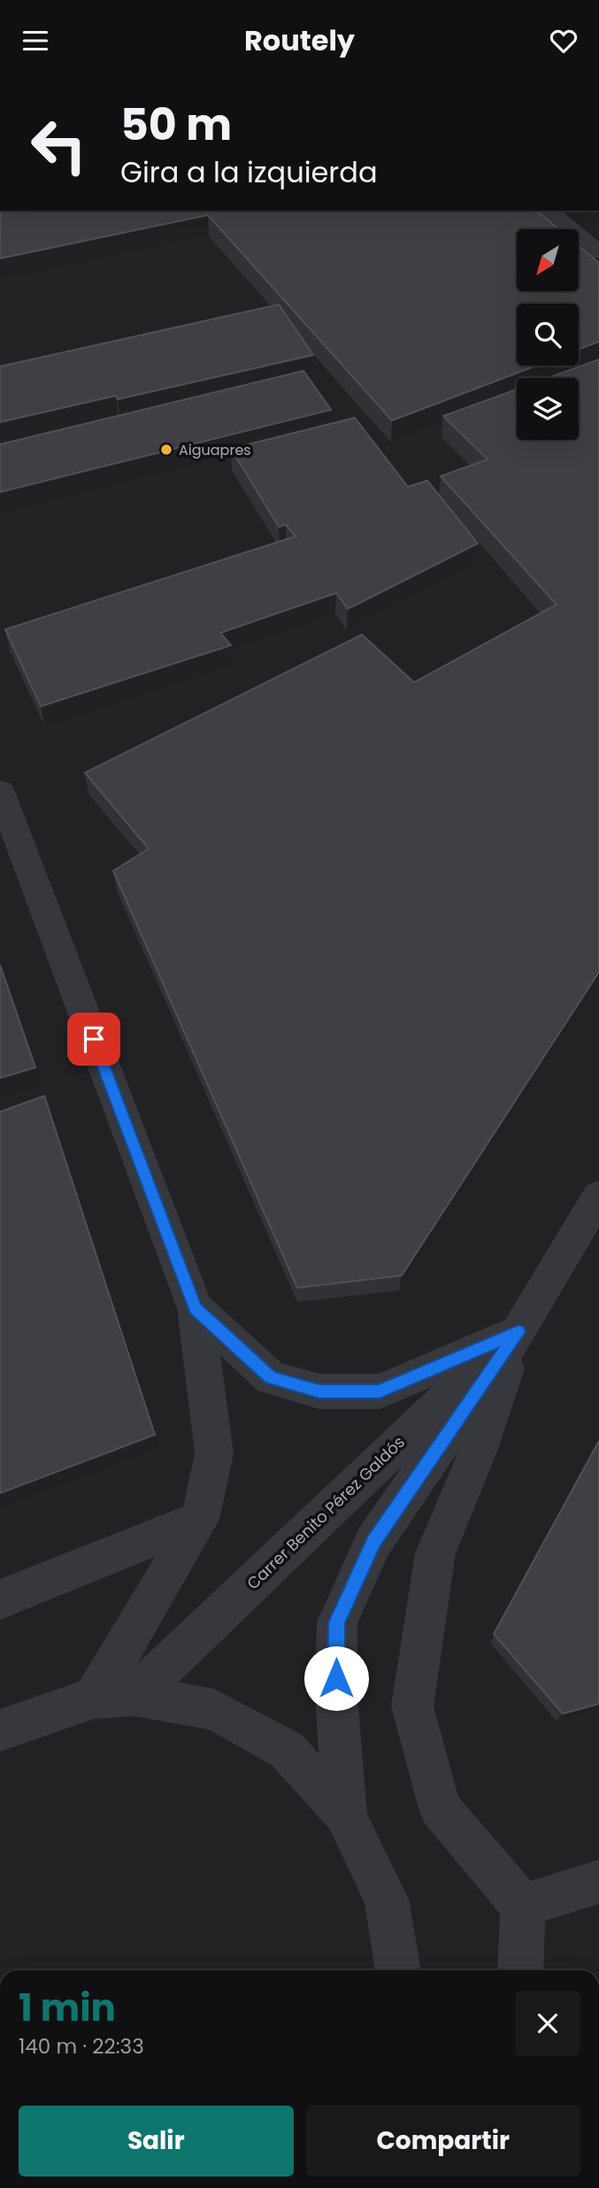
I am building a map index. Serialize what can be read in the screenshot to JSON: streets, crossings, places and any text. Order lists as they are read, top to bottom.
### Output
{
  "streets": {
    "street": ["Carrer Benito Pérez Galdós"]
  },
  "places": ["Aiguapres"],
  "north": "bottom left",
  "page": {
    "header": "Routely",
    "turn": ["50 m", "Gira a la izquierda"],
    "heading": ["1 min", "140 m · 22:33"],
    "buttons": ["Salir", "Compartir"]
  }
}
